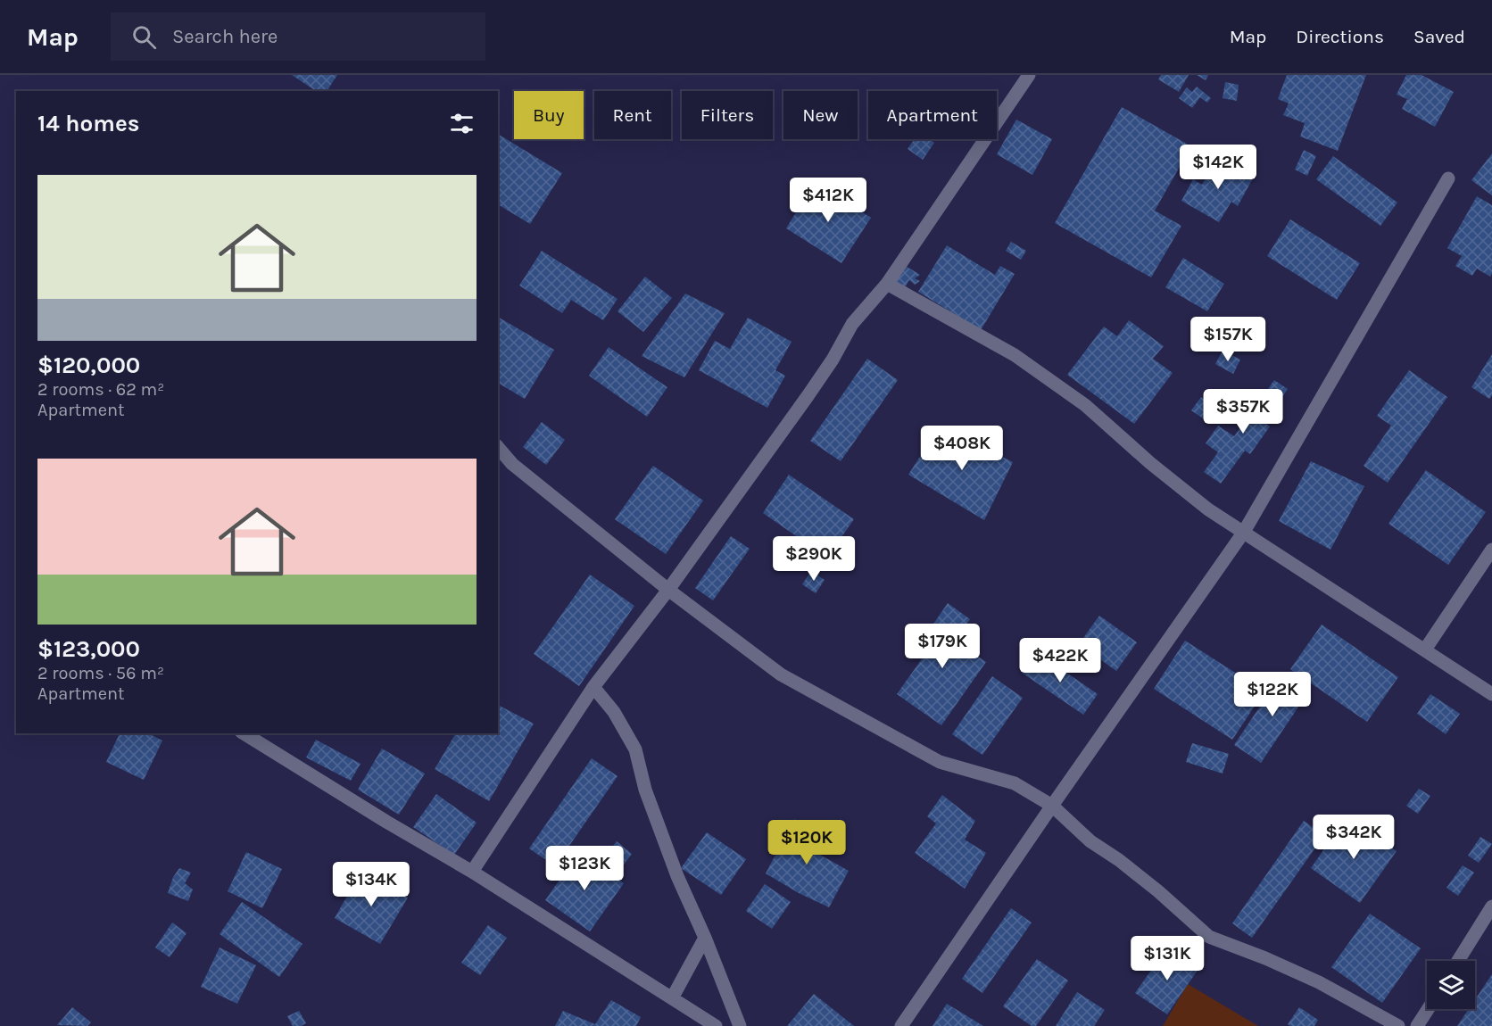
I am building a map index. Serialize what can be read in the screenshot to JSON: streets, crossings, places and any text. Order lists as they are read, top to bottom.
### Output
{
  "page": {
    "header": "Map",
    "search": "Search here",
    "nav": ["Map", "Directions", "Saved"],
    "chip": [
      "Buy",
      "Rent",
      "Filters",
      "New",
      "Apartment"
    ],
    "heading": "14 homes",
    "price": [
      "$142K",
      "$412K",
      "$157K",
      "$357K",
      "$408K",
      "$290K",
      "$179K",
      "$422K",
      "$122K",
      "$342K",
      "$120K",
      "$123K",
      "$134K",
      "$131K"
    ],
    "list": [
      {
        "name": "$120,000",
        "note": "2 rooms · 62 m² · Apartment"
      },
      {
        "name": "$123,000",
        "note": "2 rooms · 56 m² · Apartment"
      }
    ]
  }
}
